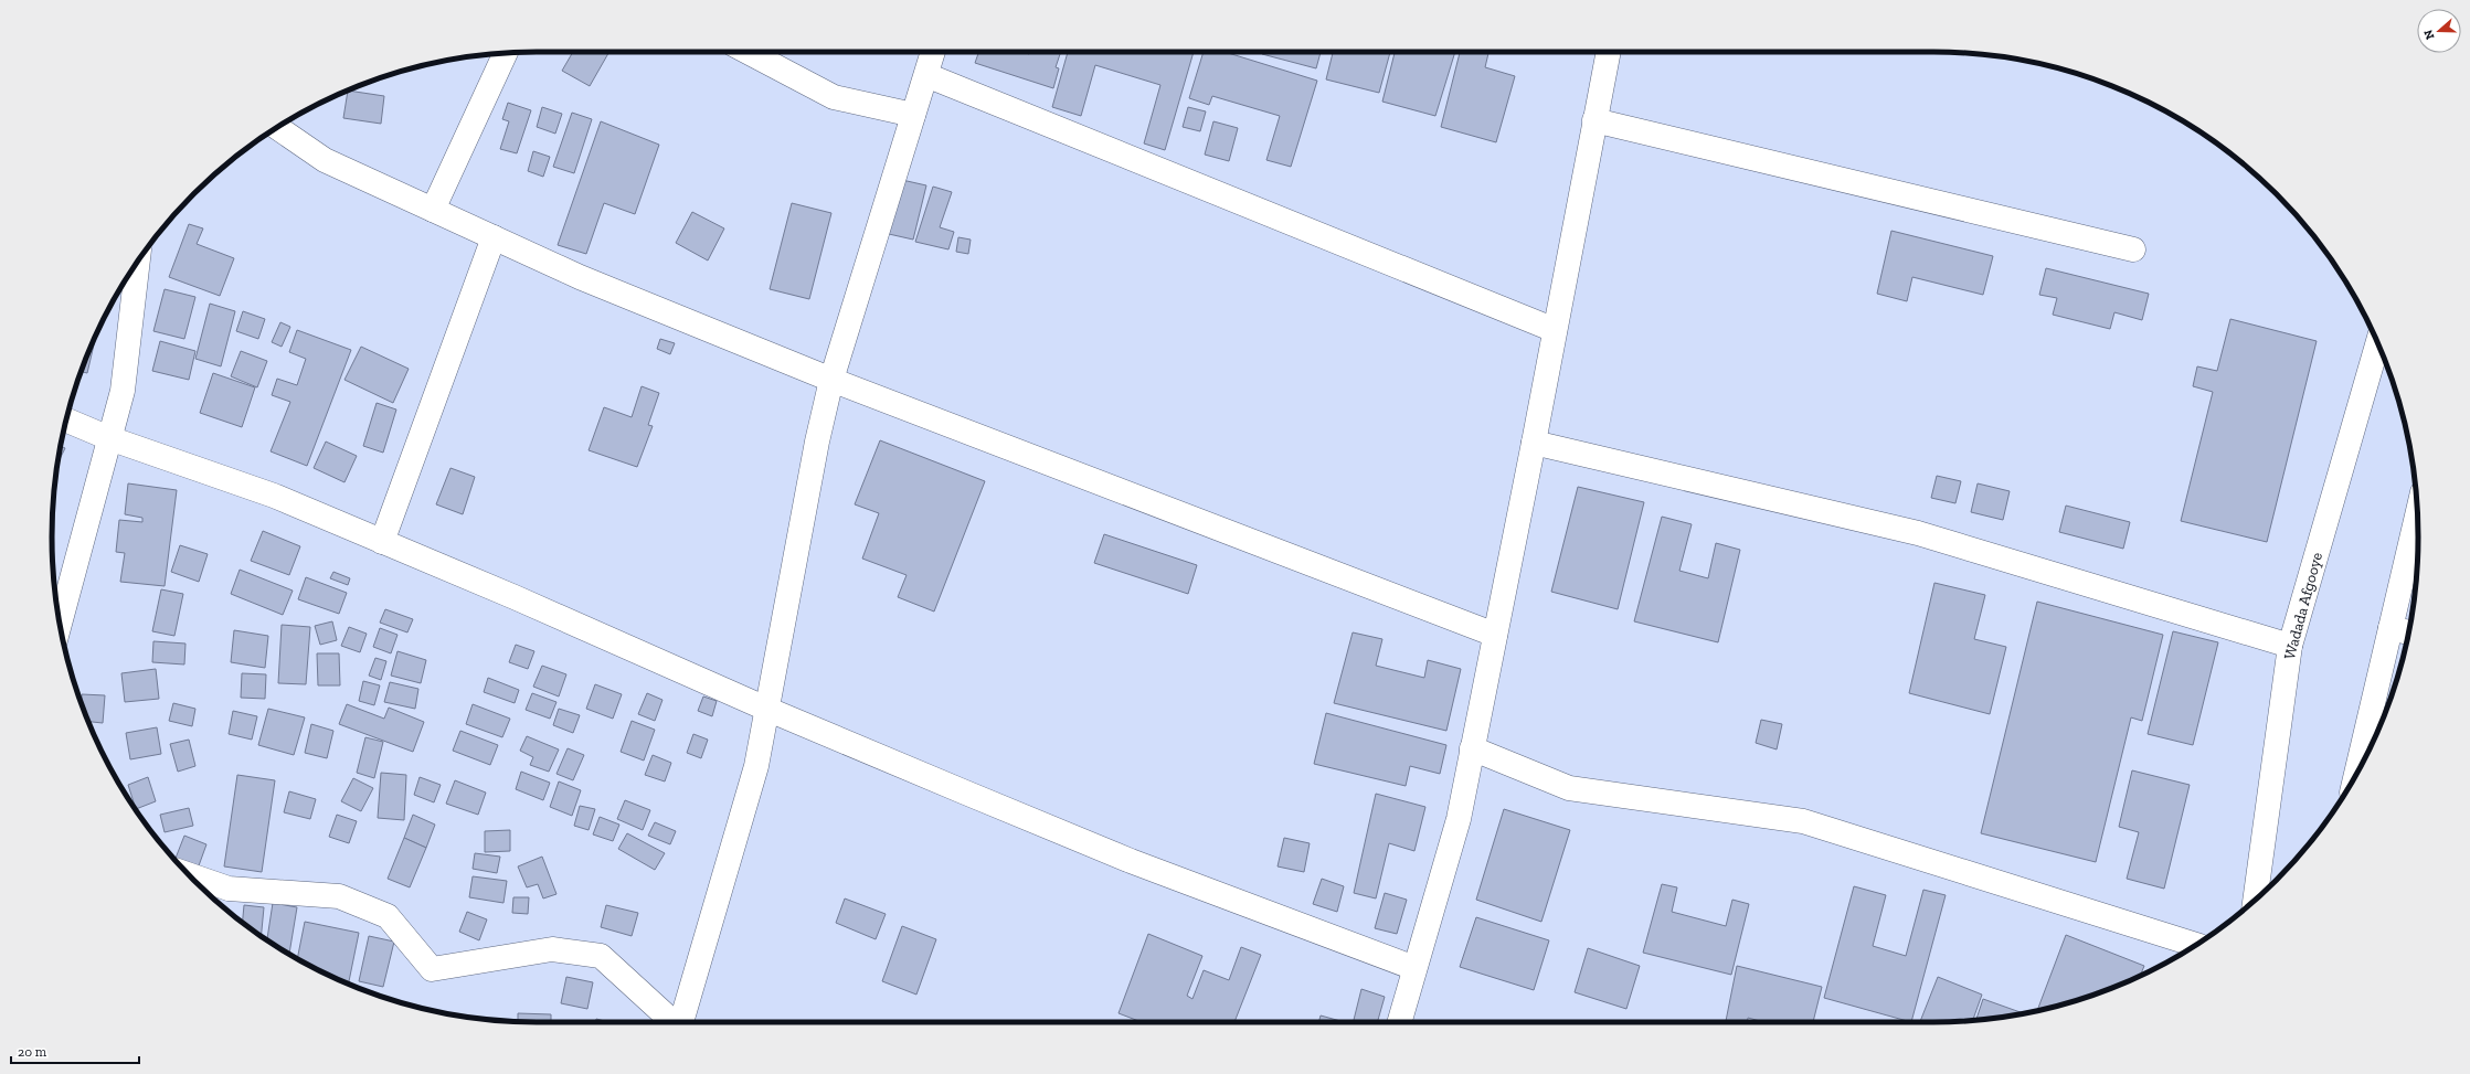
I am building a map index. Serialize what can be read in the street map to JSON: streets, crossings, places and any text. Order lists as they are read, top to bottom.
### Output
{
  "streets": {
    "main road": ["Wadada Afgooye"]
  },
  "scale_bar": "20 m",
  "north": "left"
}
